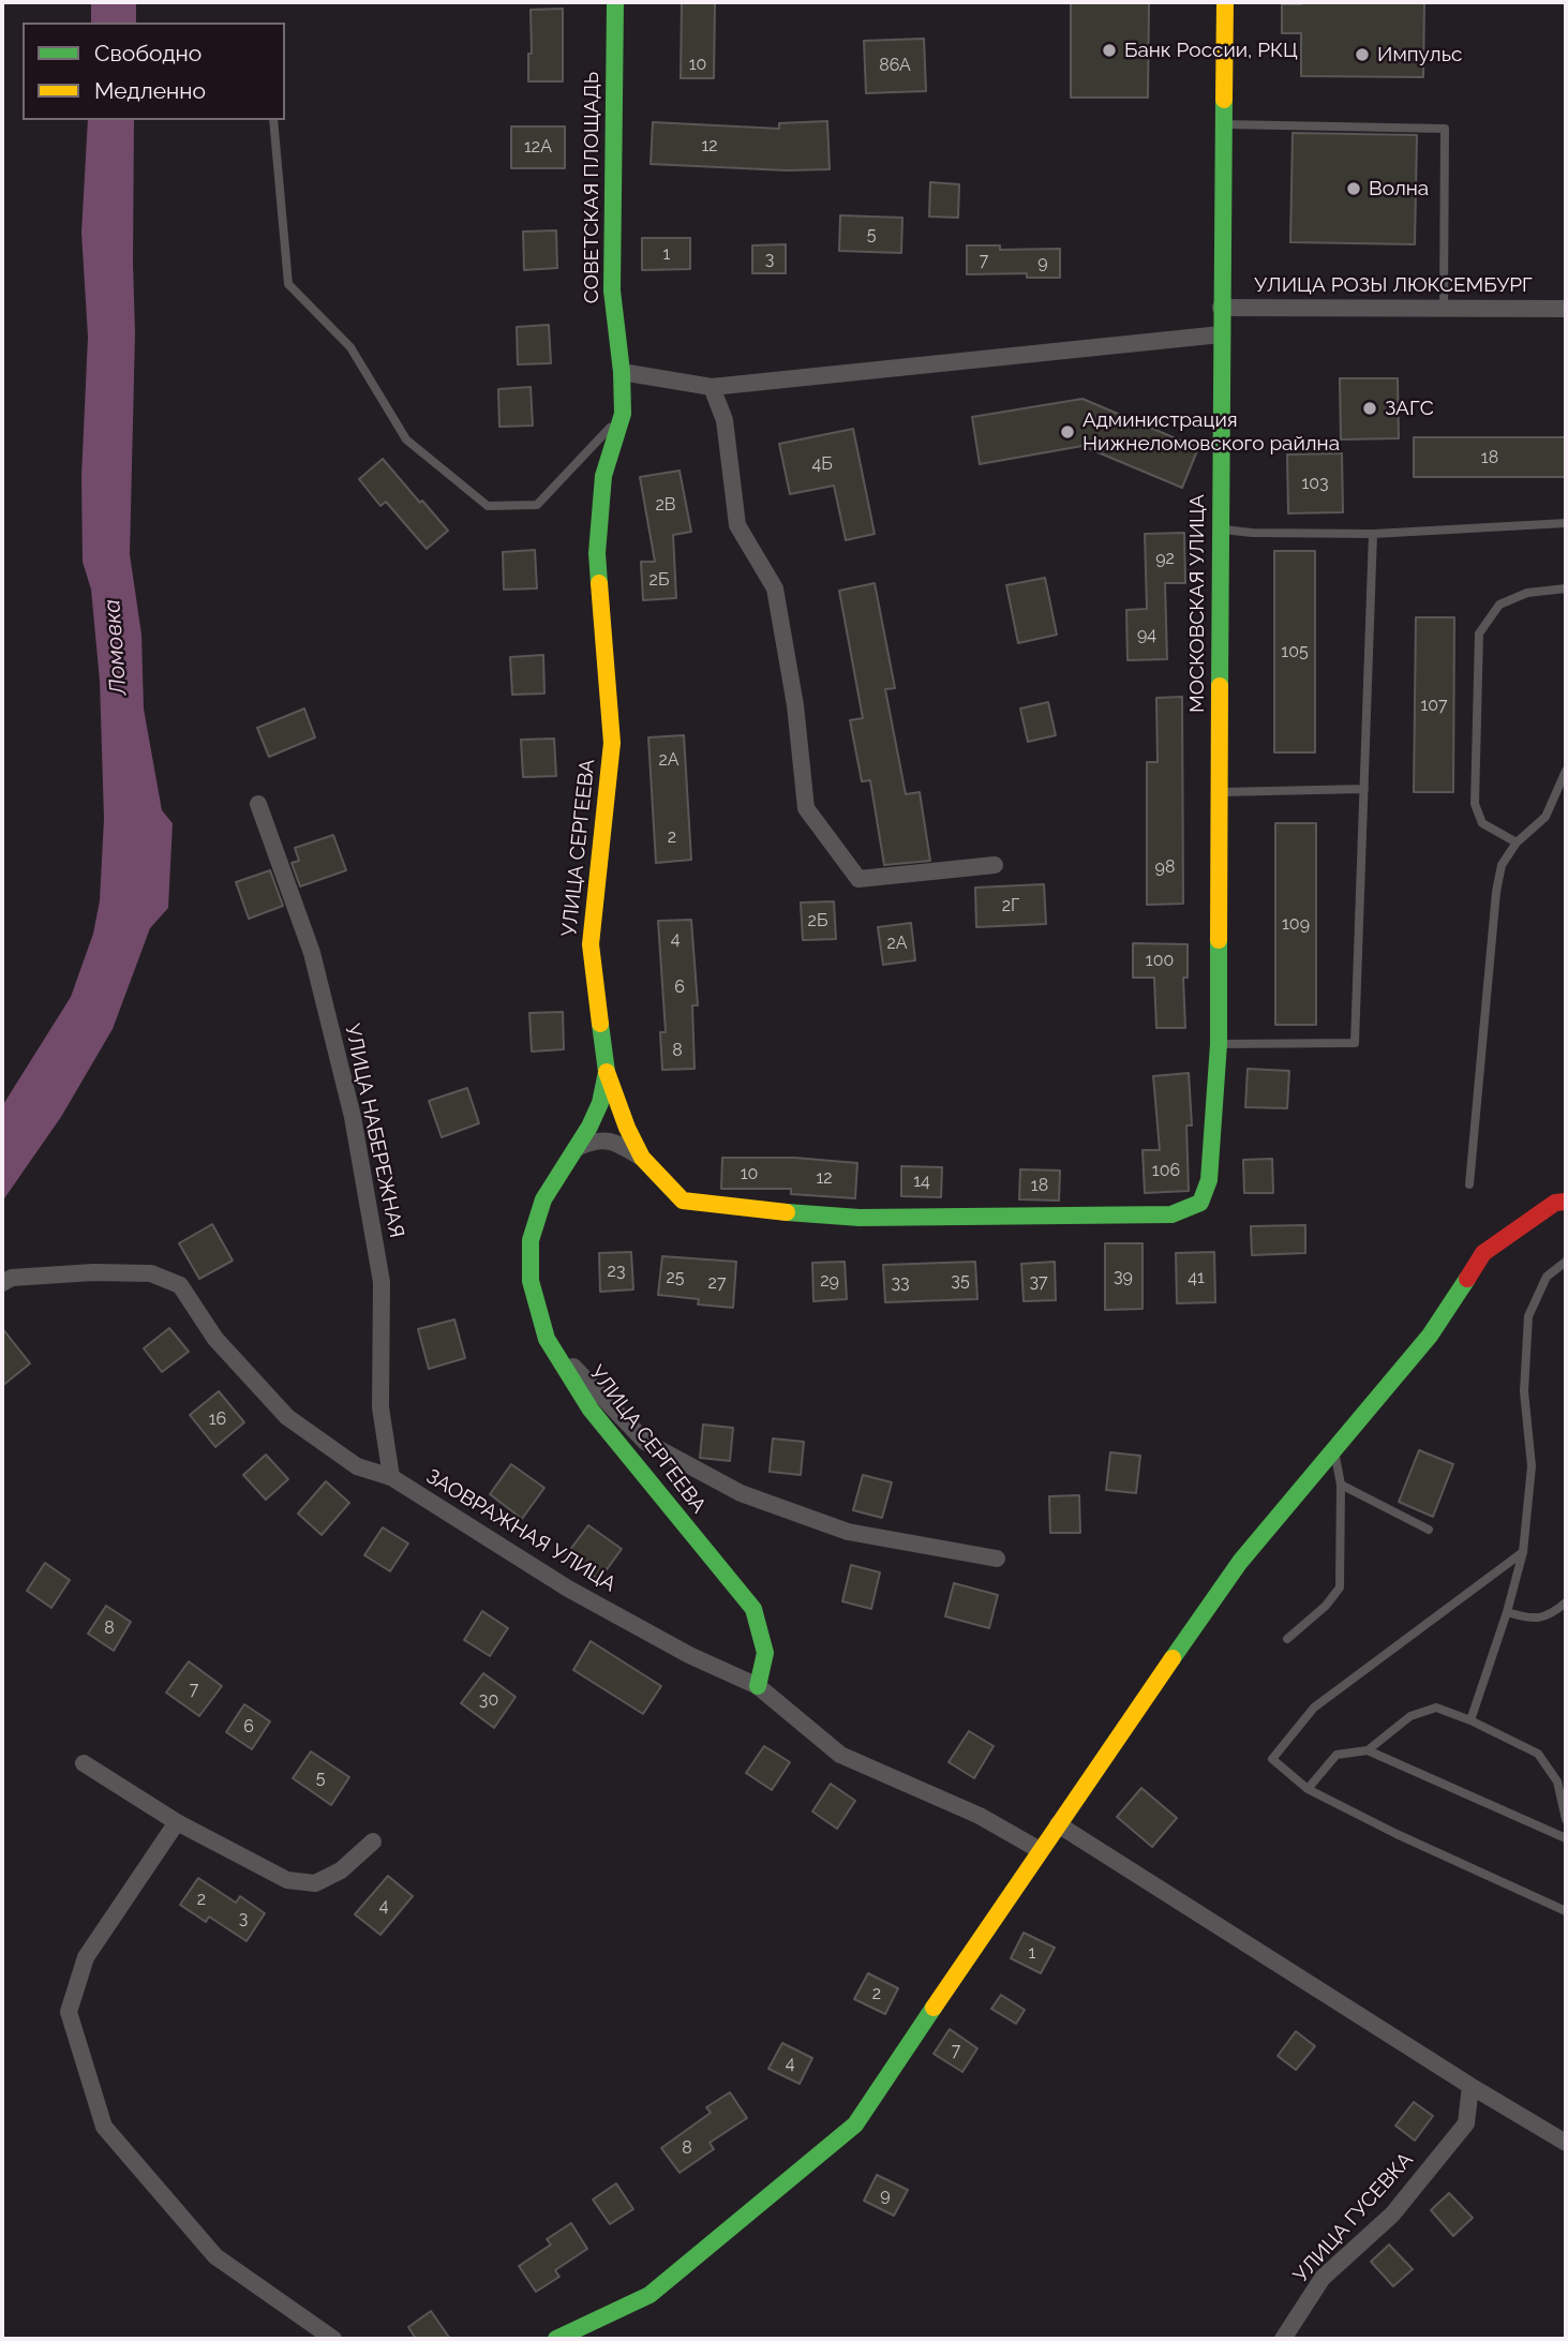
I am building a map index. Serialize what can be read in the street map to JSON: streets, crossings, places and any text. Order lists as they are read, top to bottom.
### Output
{
  "streets": {
    "street": [
      "СОВЕТСКАЯ ПЛОЩАДЬ",
      "УЛИЦА РОЗЫ ЛЮКСЕМБУРГ",
      "МОСКОВСКАЯ УЛИЦА",
      "УЛИЦА СЕРГЕЕВА",
      "УЛИЦА НАБЕРЕЖНАЯ",
      "ЗАОВРАЖНАЯ УЛИЦА",
      "УЛИЦА ГУСЕВКА"
    ]
  },
  "crossings": [
    ["СОВЕТСКАЯ ПЛОЩАДЬ", "УЛИЦА СЕРГЕЕВА"],
    ["УЛИЦА РОЗЫ ЛЮКСЕМБУРГ", "МОСКОВСКАЯ УЛИЦА"],
    ["УЛИЦА СЕРГЕЕВА", "ЗАОВРАЖНАЯ УЛИЦА"],
    ["УЛИЦА НАБЕРЕЖНАЯ", "ЗАОВРАЖНАЯ УЛИЦА"]
  ],
  "water": ["Ломовка"],
  "places": [
    "Банк России, РКЦ",
    "Импульс",
    "Волна",
    "ЗАГС",
    "Администрация Нижнеломовского райлна"
  ],
  "house_numbers": [
    "10",
    "86А",
    "12",
    "12А",
    "5",
    "1",
    "3",
    "7",
    "9",
    "18",
    "4Б",
    "103",
    "2В",
    "92",
    "2Б",
    "94",
    "105",
    "107",
    "2А",
    "2",
    "98",
    "2Г",
    "2Б",
    "109",
    "4",
    "2А",
    "100",
    "6",
    "8",
    "106",
    "10",
    "12",
    "14",
    "18",
    "23",
    "39",
    "25",
    "41",
    "29",
    "35",
    "37",
    "27",
    "33",
    "16",
    "8",
    "7",
    "30",
    "6",
    "5",
    "2",
    "4",
    "3",
    "1",
    "2",
    "7",
    "4",
    "8",
    "9"
  ],
  "legend": ["Свободно", "Медленно"]
}
